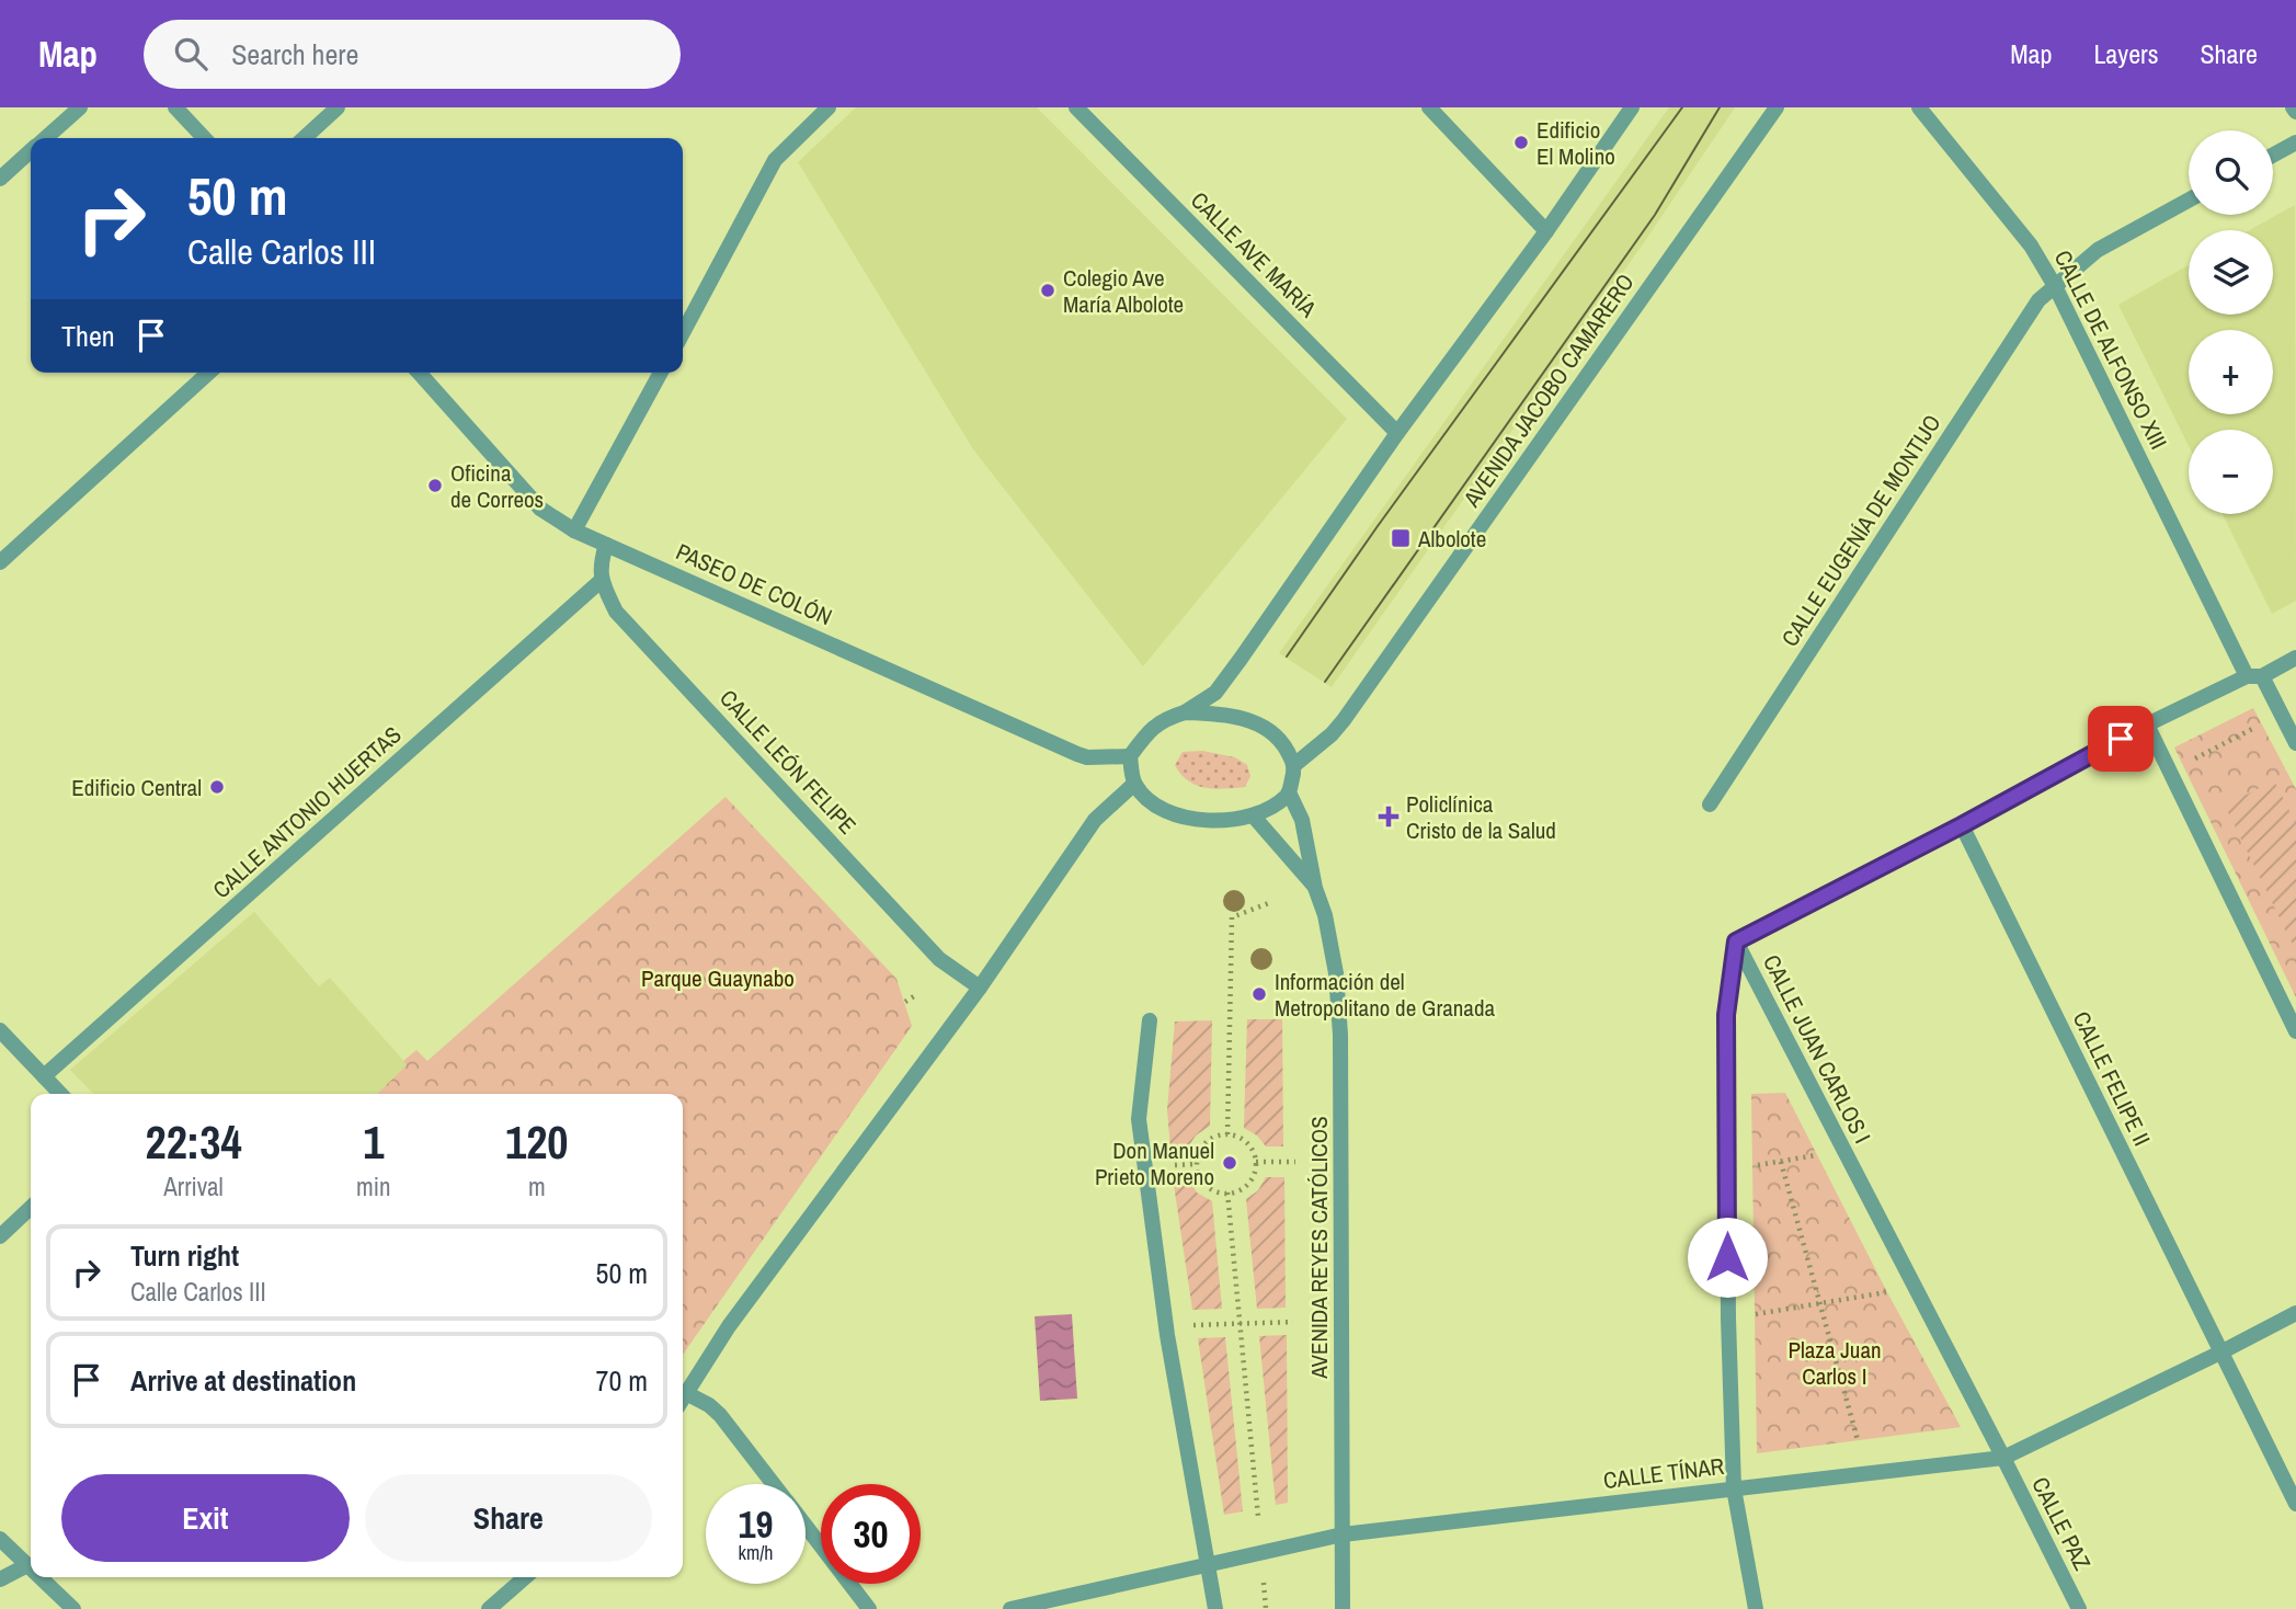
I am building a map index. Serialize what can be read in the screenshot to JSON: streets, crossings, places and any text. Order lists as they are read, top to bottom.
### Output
{
  "streets": {
    "street": [
      "CALLE AVE MARÍA",
      "CALLE DE ALFONSO XIII",
      "AVENIDA JACOBO CAMARERO",
      "CALLE EUGENÍA DE MONTIJO",
      "PASEO DE COLÓN",
      "CALLE LEÓN FELIPE",
      "CALLE ANTONIO HUERTAS",
      "CALLE JUAN CARLOS I",
      "CALLE FELIPE II",
      "AVENIDA REYES CATÓLICOS",
      "CALLE TÍNAR",
      "CALLE PAZ"
    ]
  },
  "crossings": [
    ["CALLE DE ALFONSO XIII", "CALLE EUGENÍA DE MONTIJO"],
    ["AVENIDA JACOBO CAMARERO", "PASEO DE COLÓN"],
    ["AVENIDA JACOBO CAMARERO", "AVENIDA REYES CATÓLICOS"],
    ["PASEO DE COLÓN", "AVENIDA REYES CATÓLICOS"],
    ["CALLE LEÓN FELIPE", "CALLE ANTONIO HUERTAS"],
    ["CALLE JUAN CARLOS I", "CALLE TÍNAR"],
    ["CALLE JUAN CARLOS I", "CALLE PAZ"],
    ["CALLE FELIPE II", "CALLE TÍNAR"],
    ["AVENIDA REYES CATÓLICOS", "CALLE TÍNAR"],
    ["CALLE TÍNAR", "CALLE PAZ"]
  ],
  "parks": ["Parque Guaynabo", "Plaza Juan Carlos I"],
  "places": {
    "other": [
      "Edificio El Molino",
      "Colegio Ave María Albolote",
      "Oficina de Correos",
      "Edificio Central",
      "Información del Metropolitano de Granada",
      "Don Manuel Prieto Moreno"
    ],
    "transit": ["Albolote"],
    "health": ["Policlínica Cristo de la Salud"]
  },
  "page": {
    "header": "Map",
    "search": "Search here",
    "nav": ["Map", "Layers", "Share"],
    "map_buttons": ["+", "−"],
    "turn": ["50 m", "Calle Carlos III"],
    "then": "Then",
    "eta": [
      "22:34",
      "Arrival",
      "1",
      "min",
      "120",
      "m"
    ],
    "list": [
      {
        "name": "Turn right",
        "note": "Calle Carlos III",
        "value": "50 m"
      },
      {
        "name": "Arrive at destination",
        "value": "70 m"
      }
    ],
    "buttons": ["Exit", "Share"],
    "speed": "19 km/h",
    "limit": "30"
  }
}
